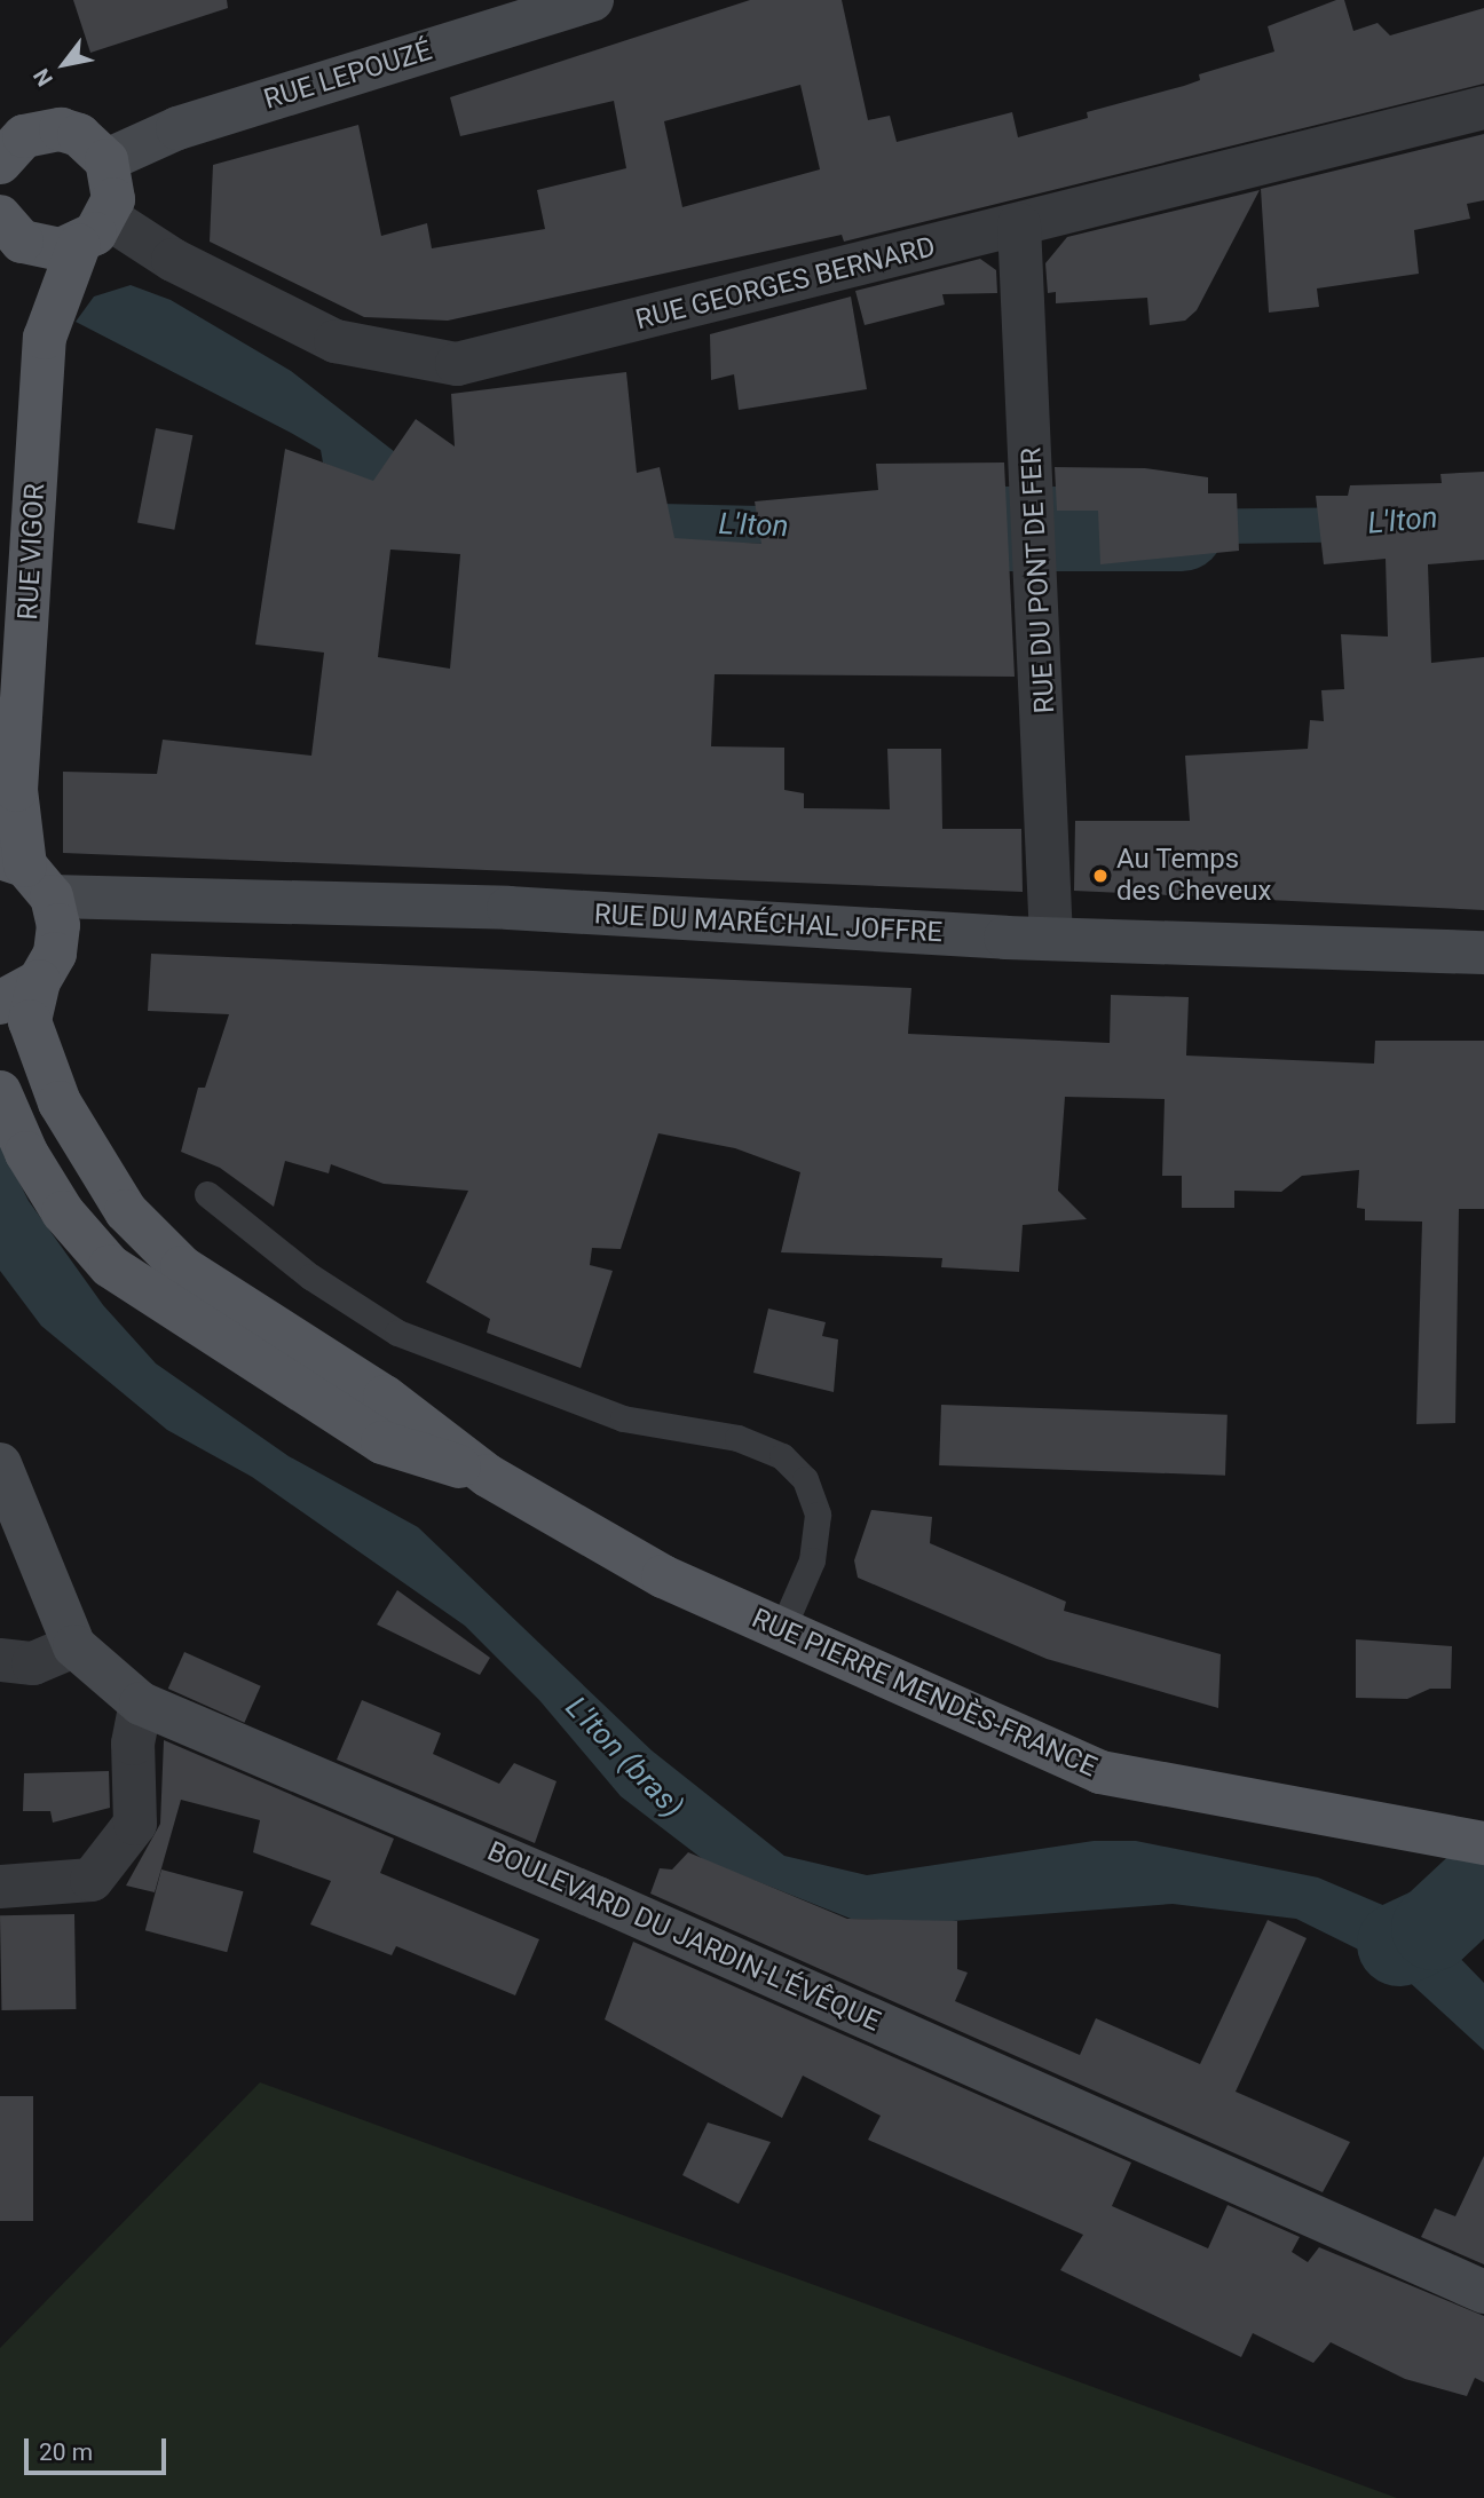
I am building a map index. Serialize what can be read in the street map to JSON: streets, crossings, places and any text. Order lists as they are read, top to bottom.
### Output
{
  "streets": {
    "main road": [
      "RUE LEPOUZÉ",
      "RUE VIGOR",
      "RUE DU MARÉCHAL JOFFRE",
      "RUE PIERRE MENDÈS-FRANCE",
      "BOULEVARD DU JARDIN-L'ÉVÊQUE"
    ],
    "street": ["RUE GEORGES BERNARD", "RUE DU PONT DE FER"]
  },
  "crossings": [
    ["RUE LEPOUZÉ", "RUE VIGOR"],
    ["RUE GEORGES BERNARD", "RUE VIGOR"],
    ["RUE GEORGES BERNARD", "RUE DU PONT DE FER"],
    ["RUE VIGOR", "RUE DU MARÉCHAL JOFFRE"],
    ["RUE VIGOR", "RUE PIERRE MENDÈS-FRANCE"],
    ["RUE DU PONT DE FER", "RUE DU MARÉCHAL JOFFRE"]
  ],
  "water": ["L'Iton", "L'Iton (bras)"],
  "places": ["Au Temps des Cheveux"],
  "scale_bar": "20 m",
  "north": "bottom left"
}
